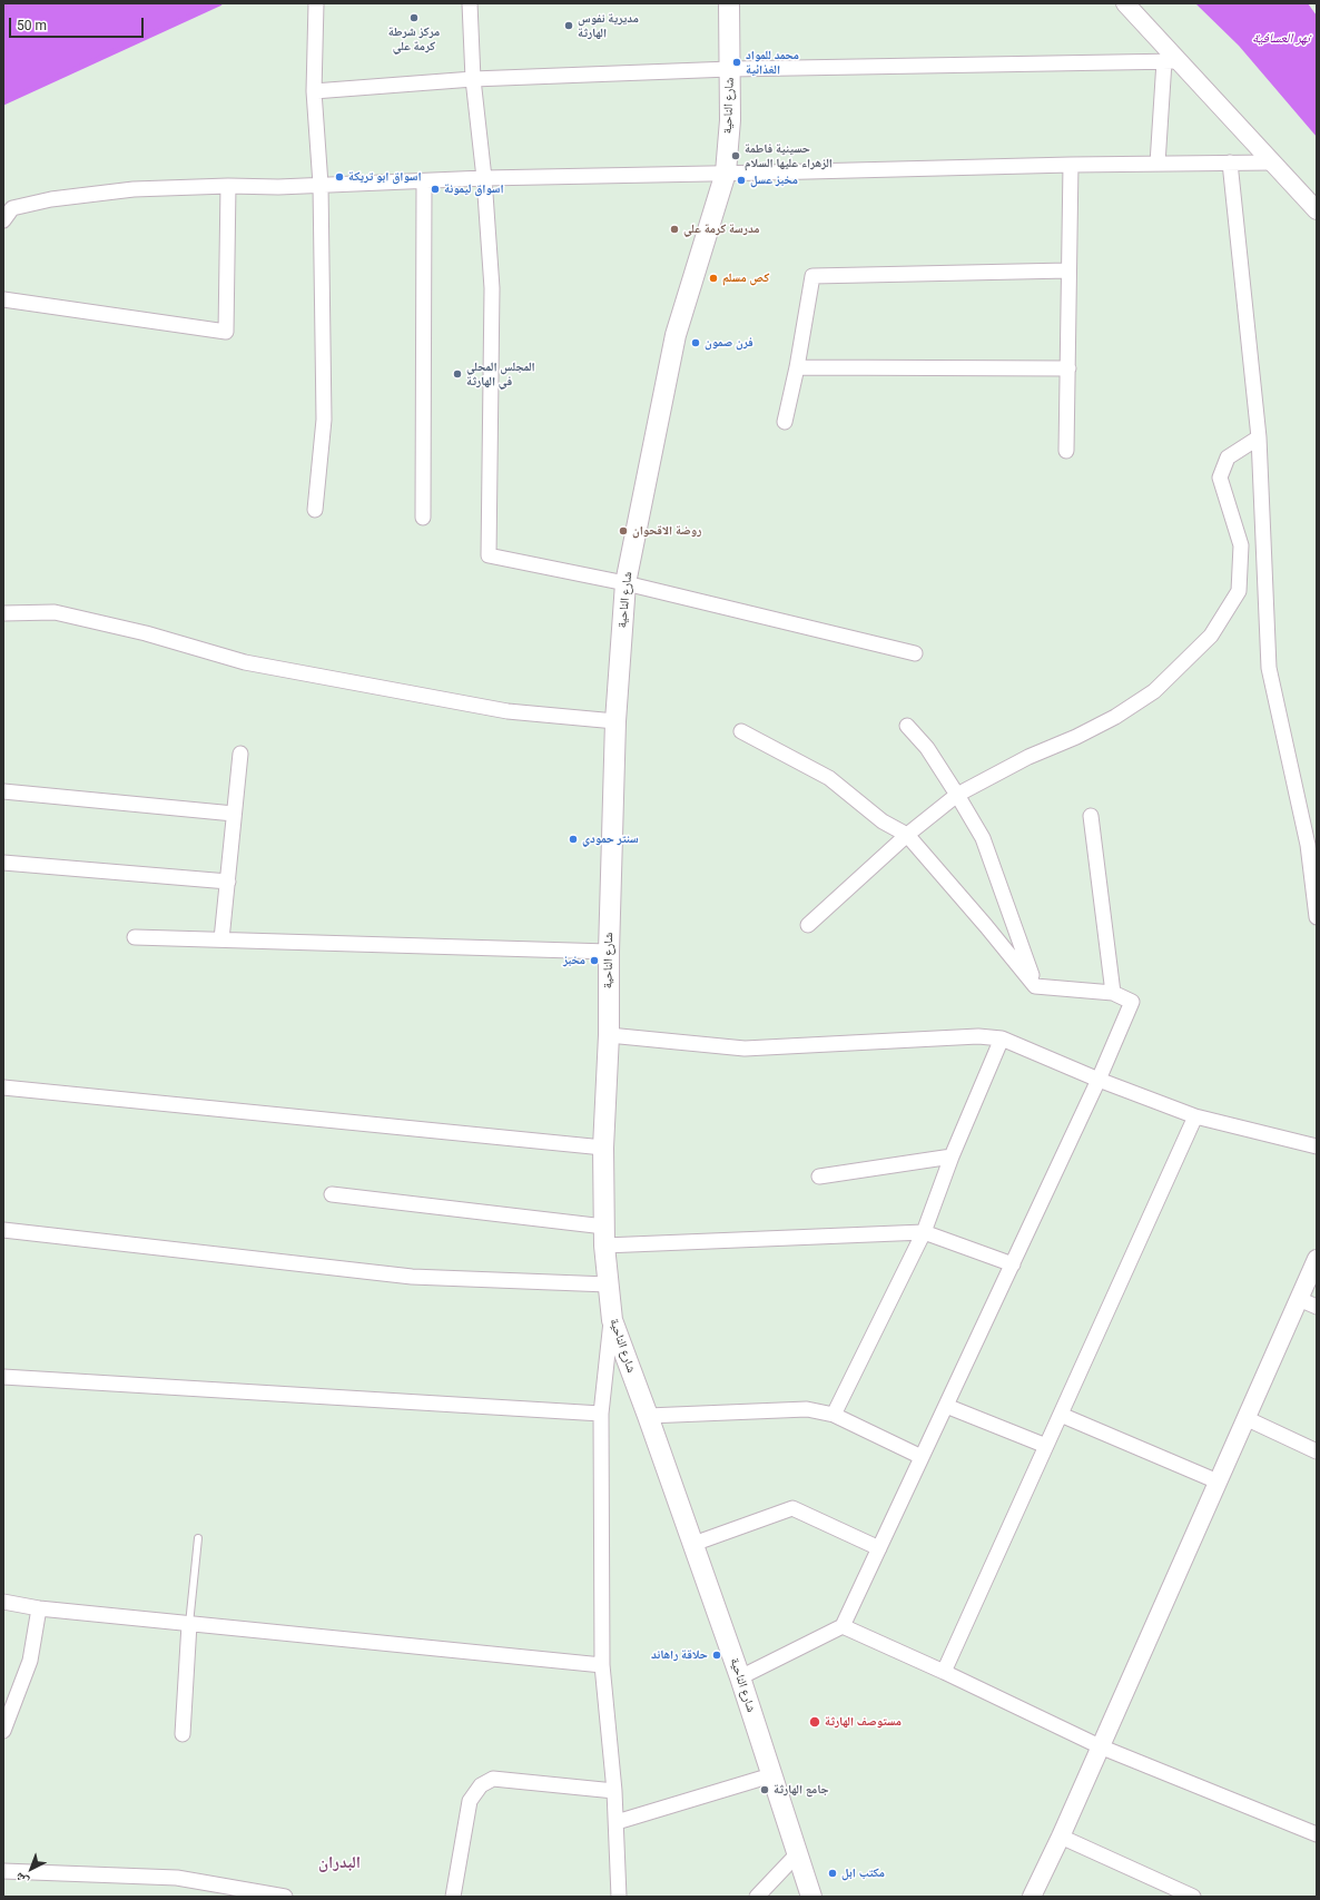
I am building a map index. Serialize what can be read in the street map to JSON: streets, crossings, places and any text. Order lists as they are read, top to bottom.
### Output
{
  "streets": {
    "main road": ["شارع الناحية"]
  },
  "districts": ["البدران"],
  "water": ["نهر العسافية"],
  "places": [
    "مركز شرطة كرمة علي",
    "مديرية نفوس الهارثة",
    "محمد للمواد الغذائية",
    "حسينية فاطمة الزهراء عليها السلام",
    "اسواق ابو تريكة",
    "مخبز عسل",
    "اسواق ليمونة",
    "مدرسة كرمة علي",
    "كص مسلم",
    "فرن صمون",
    "المجلس المحلي في الهارثة",
    "روضة الاقحوان",
    "سنتر حمودي",
    "مخبز",
    "حلاقة راهاند",
    "مستوصف الهارثة",
    "جامع الهارثة",
    "مكتب ابل"
  ],
  "scale_bar": "50 m",
  "north": "bottom left"
}
